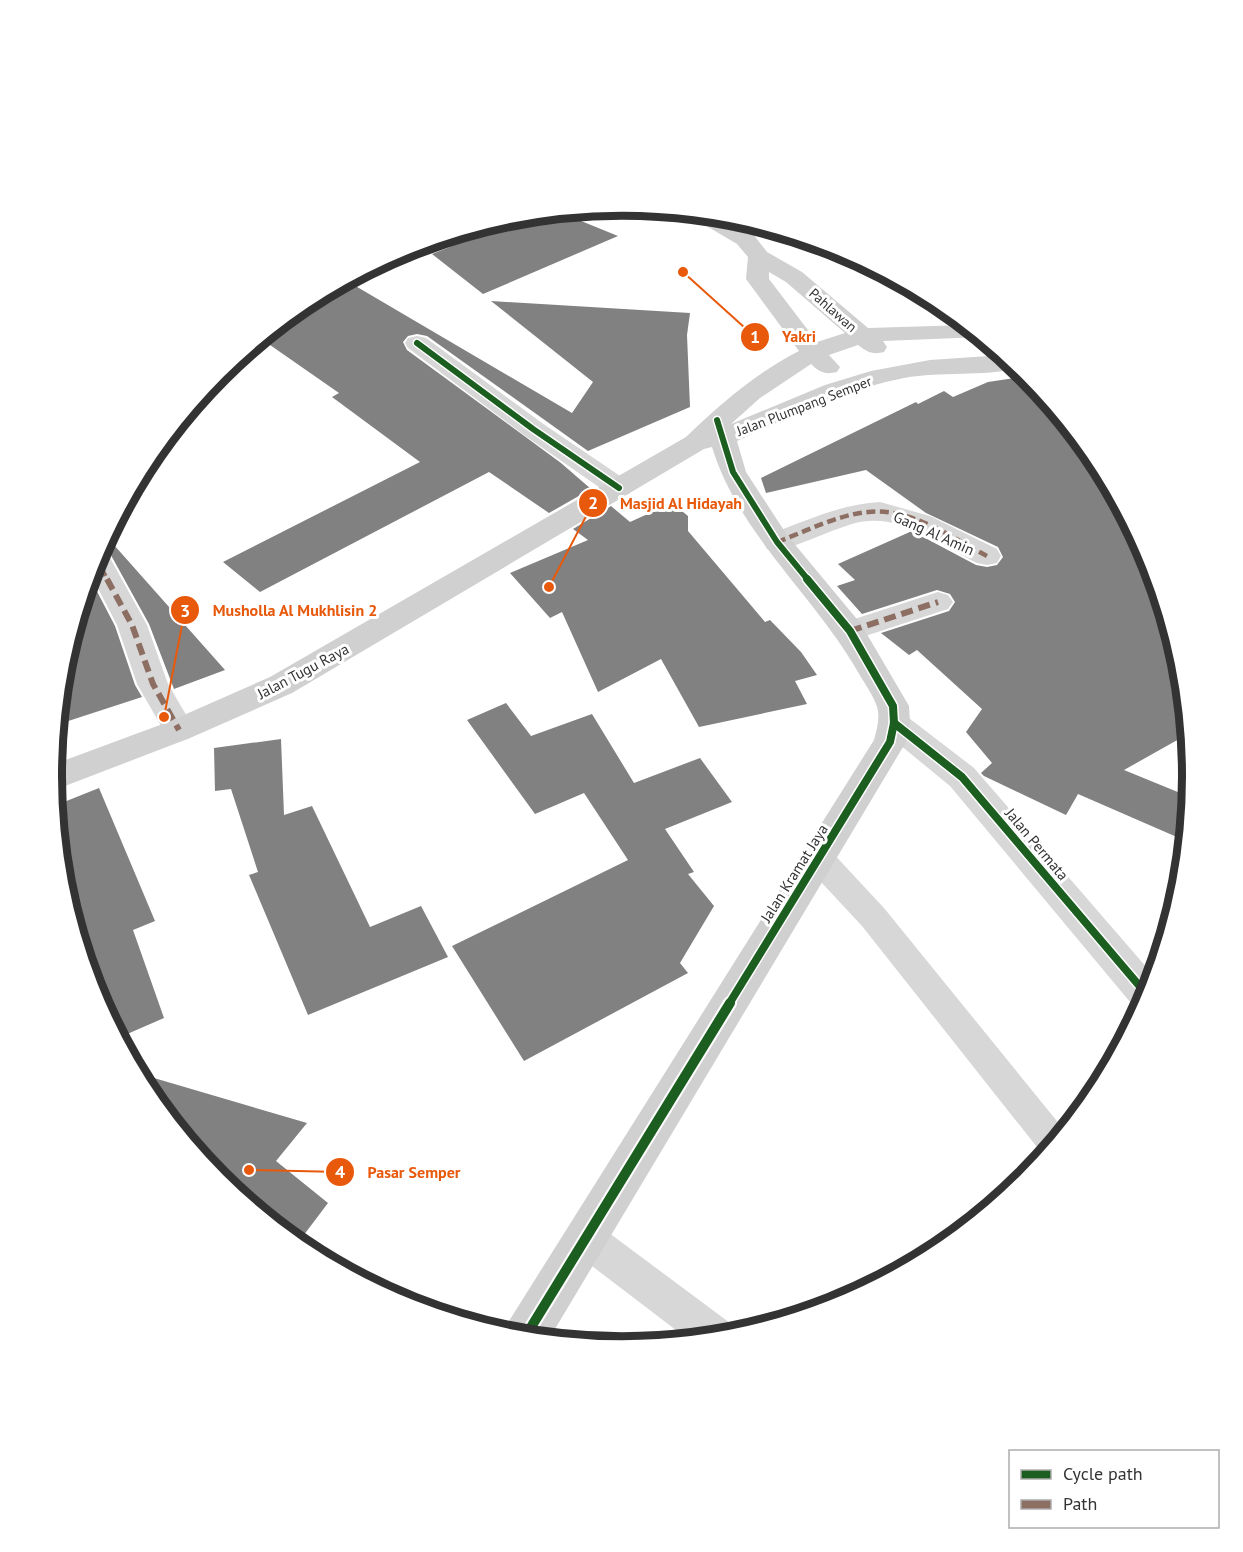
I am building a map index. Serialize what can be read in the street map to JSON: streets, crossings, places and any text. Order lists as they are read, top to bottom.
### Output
{
  "streets": {
    "main road": [
      "Pahlawan",
      "Jalan Plumpang Semper",
      "Jalan Tugu Raya",
      "Jalan Kramat Jaya"
    ],
    "street": ["Gang Al Amin", "Jalan Permata"]
  },
  "crossings": [
    ["Pahlawan", "Jalan Plumpang Semper"],
    ["Jalan Plumpang Semper", "Jalan Tugu Raya"],
    ["Jalan Permata", "Jalan Kramat Jaya"]
  ],
  "places": [
    "Yakri",
    "Masjid Al Hidayah",
    "Musholla Al Mukhlisin 2",
    "Pasar Semper"
  ],
  "legend": ["Cycle path", "Path"]
}
